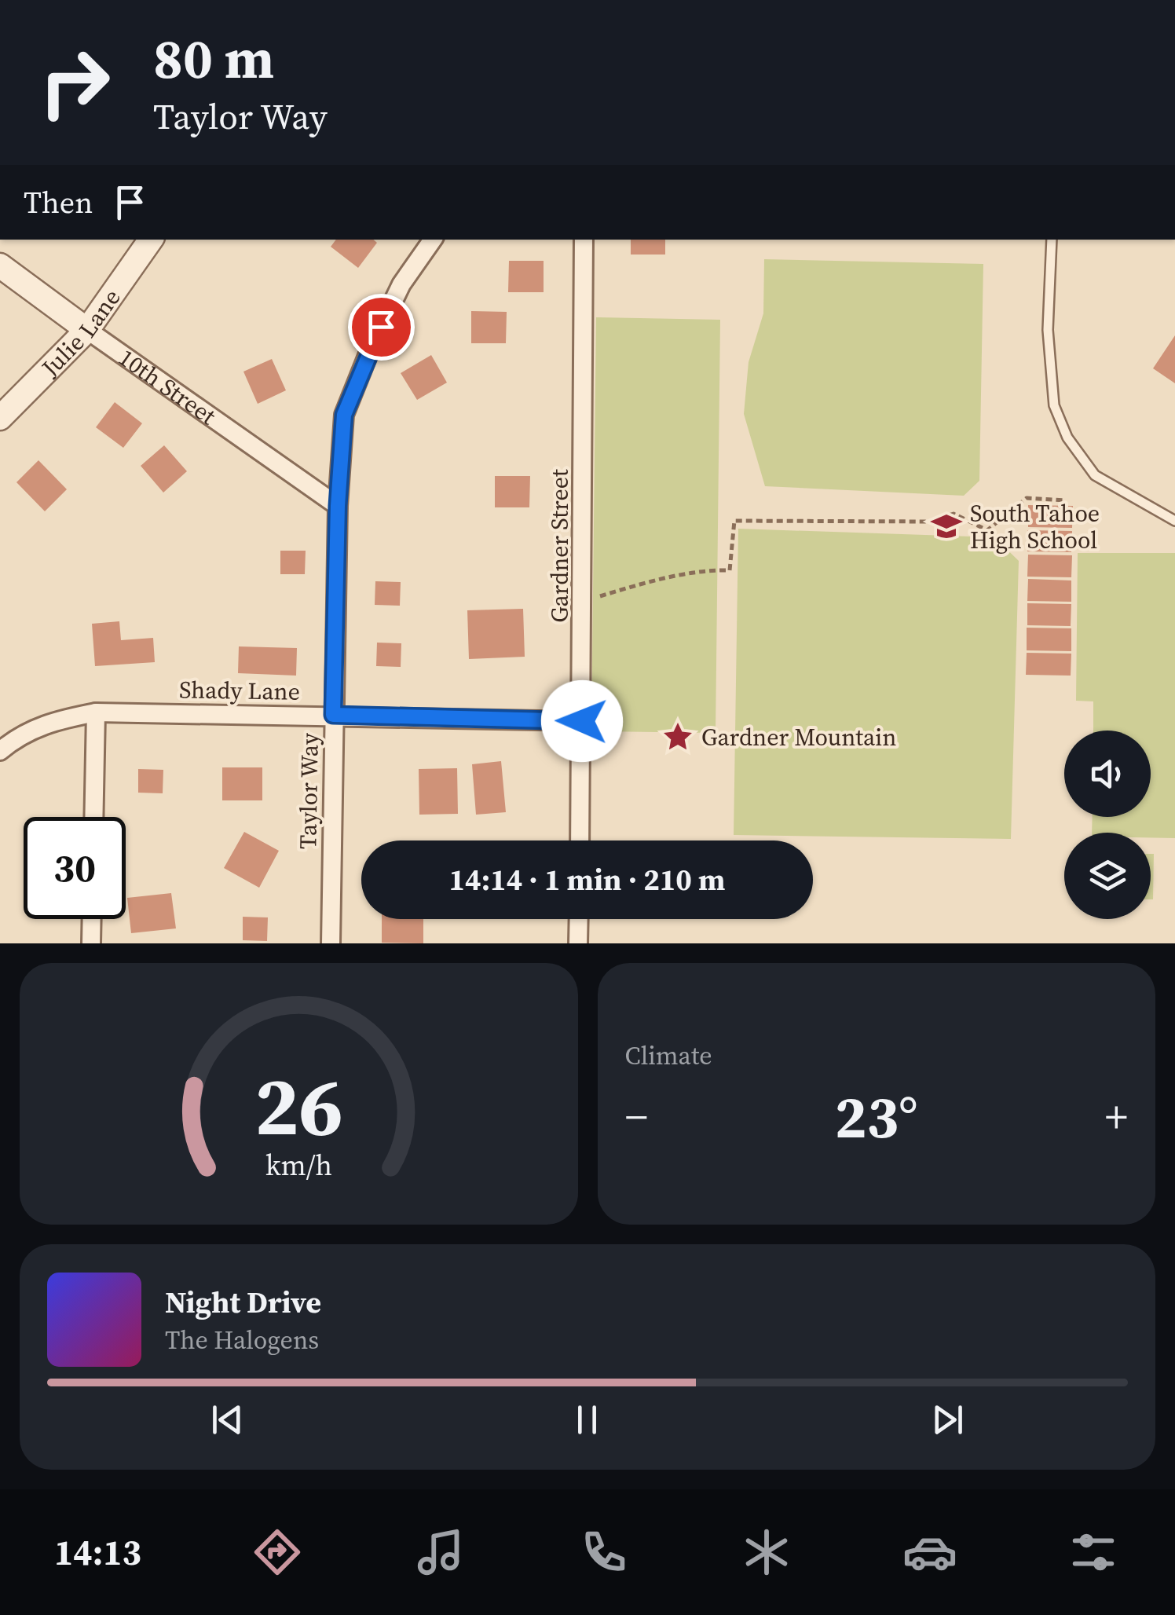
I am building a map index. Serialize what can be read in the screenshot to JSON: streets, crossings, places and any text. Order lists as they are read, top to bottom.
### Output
{
  "streets": {
    "street": [
      "Julie Lane",
      "10th Street",
      "Gardner Street",
      "Shady Lane",
      "Taylor Way"
    ]
  },
  "crossings": [
    ["Julie Lane", "10th Street"],
    ["10th Street", "Taylor Way"],
    ["Gardner Street", "Shady Lane"],
    ["Shady Lane", "Taylor Way"]
  ],
  "places": {
    "school or university": ["South Tahoe High School"],
    "place": ["Gardner Mountain"]
  },
  "page": {
    "turn": ["80 m", "Taylor Way"],
    "then": "Then",
    "limit": "30",
    "trip": "14:14 · 1 min · 210 m",
    "tile": "Climate",
    "heat": ["−", "23°", "+"],
    "song": ["Night Drive", "The Halogens"],
    "tabs": "14:13",
    "gauge": ["26", "km/h"]
  }
}
